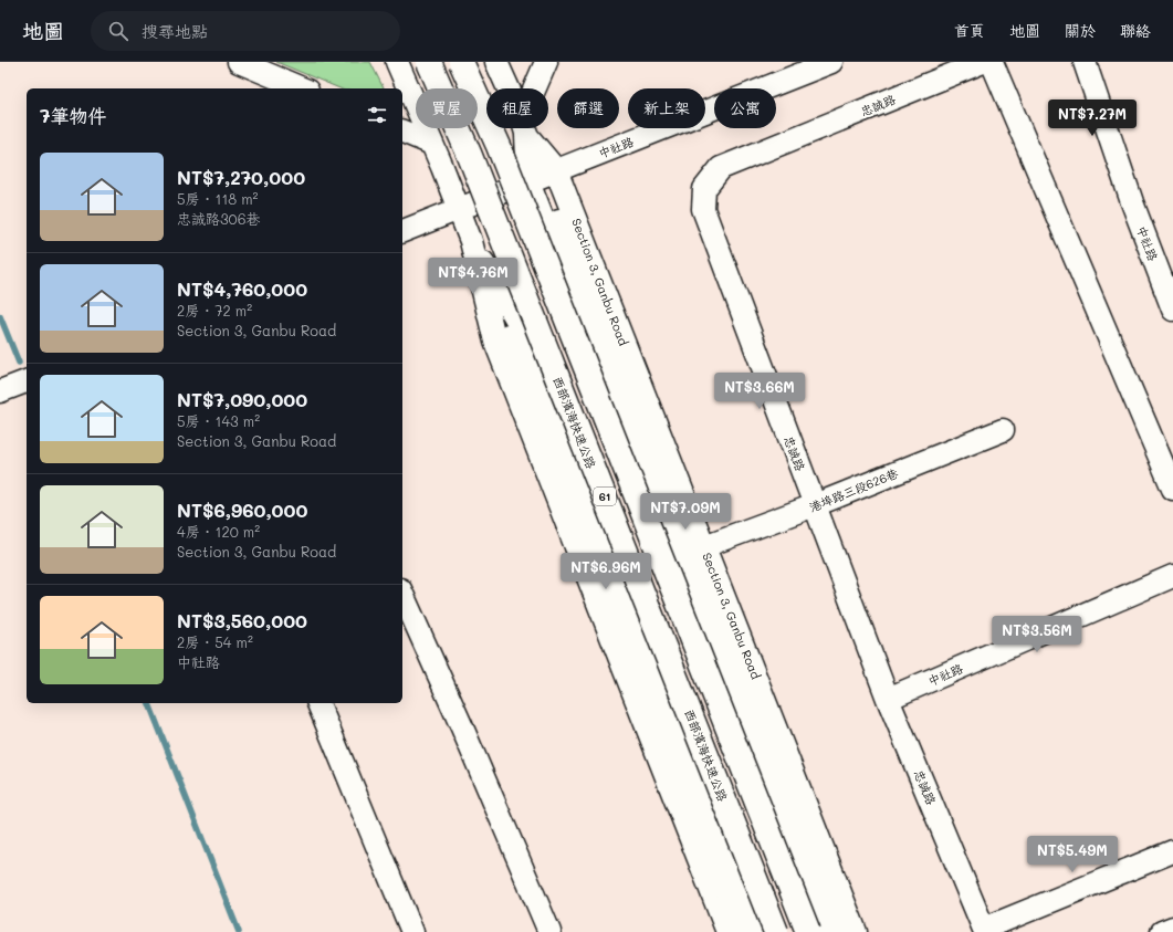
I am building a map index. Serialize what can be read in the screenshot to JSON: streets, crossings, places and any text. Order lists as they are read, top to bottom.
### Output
{
  "streets": {
    "highway": ["西部濱海快速公路", "61"],
    "street": [
      "忠誠路",
      "中社路",
      "Section 3, Ganbu Road",
      "港埠路三段626巷"
    ]
  },
  "crossings": [
    ["忠誠路", "中社路"],
    ["忠誠路", "港埠路三段626巷"],
    ["中社路", "Section 3, Ganbu Road"],
    ["Section 3, Ganbu Road", "港埠路三段626巷"]
  ],
  "page": {
    "header": "地圖",
    "search": "搜尋地點",
    "nav": [
      "首頁",
      "地圖",
      "關於",
      "聯絡"
    ],
    "chip": [
      "買屋",
      "租屋",
      "篩選",
      "新上架",
      "公寓"
    ],
    "heading": "7筆物件",
    "price": [
      "NT$7.27M",
      "NT$4.76M",
      "NT$3.66M",
      "NT$7.09M",
      "NT$6.96M",
      "NT$3.56M",
      "NT$5.49M"
    ],
    "list": [
      {
        "name": "NT$7,270,000",
        "note": "5房 · 118 m² · 忠誠路306巷"
      },
      {
        "name": "NT$4,760,000",
        "note": "2房 · 72 m² · Section 3, Ganbu Road"
      },
      {
        "name": "NT$7,090,000",
        "note": "5房 · 143 m² · Section 3, Ganbu Road"
      },
      {
        "name": "NT$6,960,000",
        "note": "4房 · 120 m² · Section 3, Ganbu Road"
      },
      {
        "name": "NT$3,560,000",
        "note": "2房 · 54 m² · 中社路"
      }
    ]
  }
}
